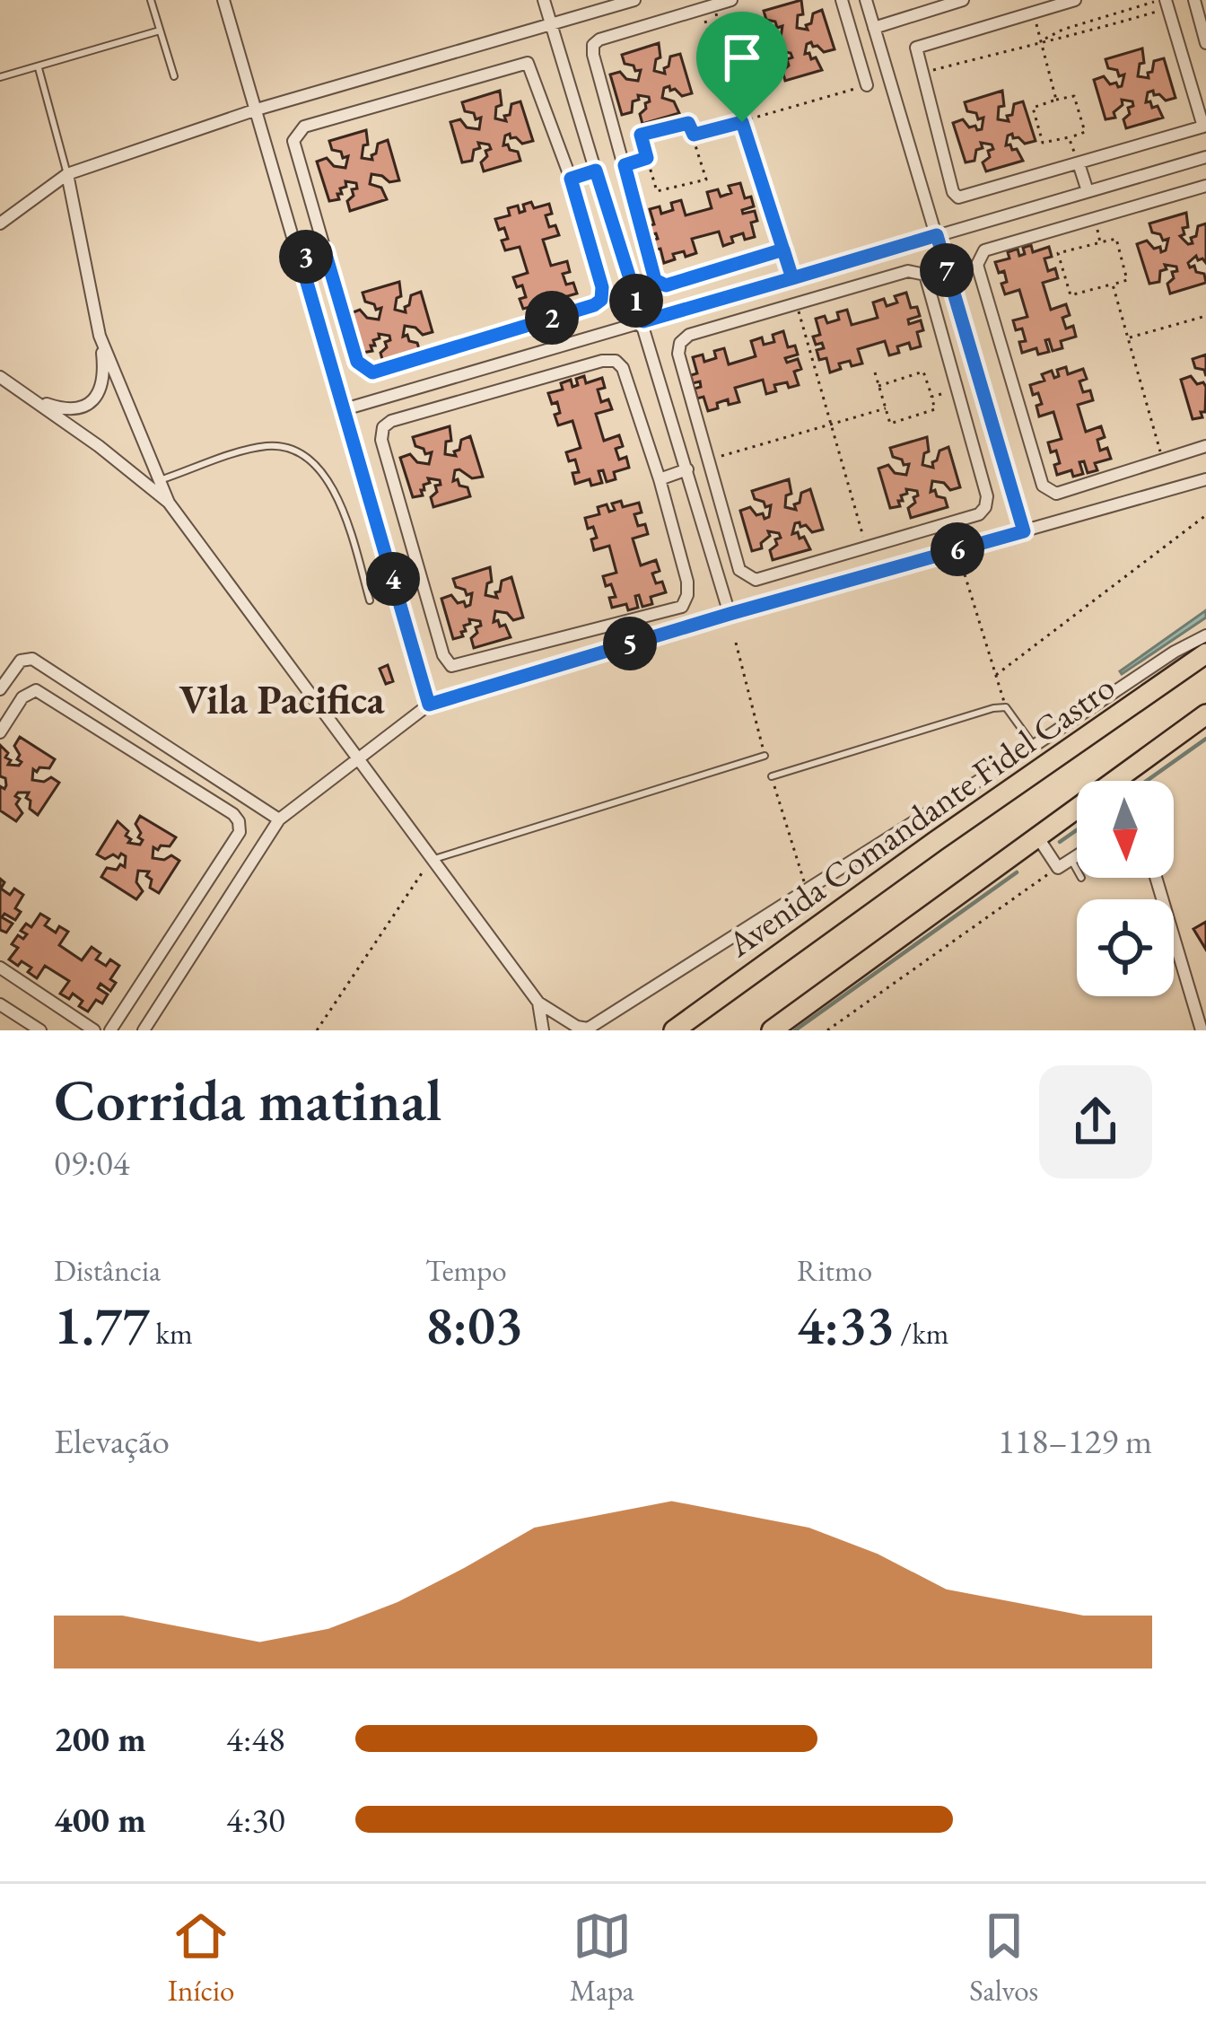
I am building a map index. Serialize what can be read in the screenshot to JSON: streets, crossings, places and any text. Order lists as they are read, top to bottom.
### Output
{
  "streets": {
    "highway": ["Avenida Comandante Fidel Castro"]
  },
  "districts": ["Vila Pacifica"],
  "north": "bottom",
  "page": {
    "pins": [
      "3",
      "7",
      "1",
      "2",
      "6",
      "4",
      "5"
    ],
    "heading": ["Corrida matinal", "09:04"],
    "stats": [
      ["Distância", "1.77 km"],
      ["Tempo", "8:03"],
      ["Ritmo", "4:33 /km"]
    ],
    "chart": ["Elevação", "118–129 m"],
    "list": [
      {
        "name": "200 m",
        "note": "4:48"
      },
      {
        "name": "400 m",
        "note": "4:30"
      }
    ],
    "tabs": ["Início", "Mapa", "Salvos"]
  }
}
